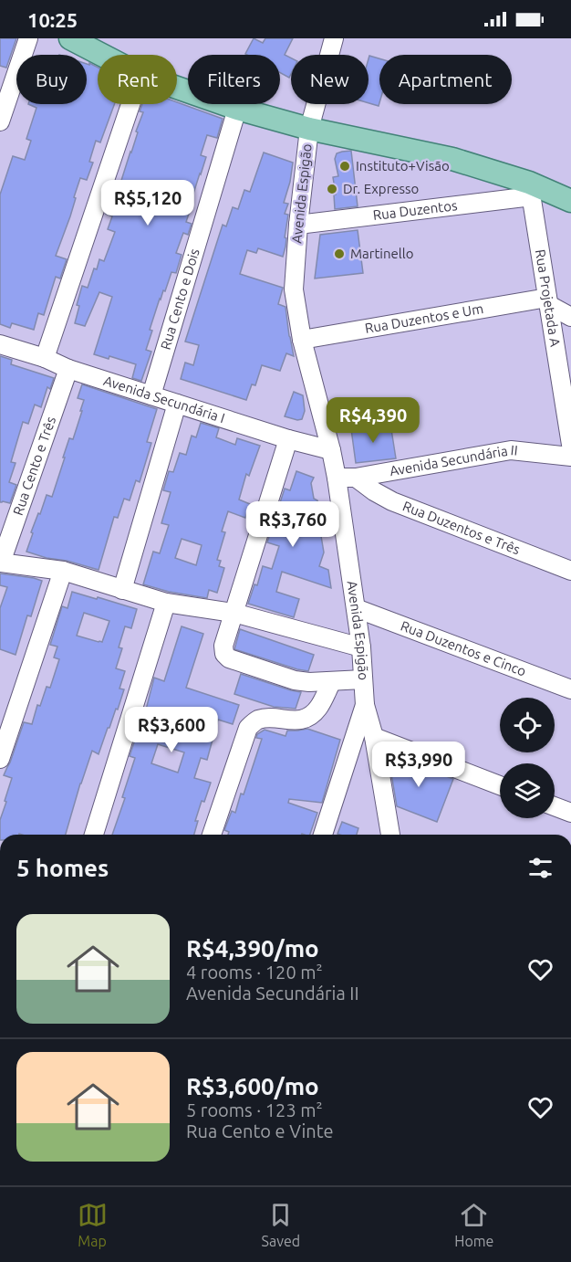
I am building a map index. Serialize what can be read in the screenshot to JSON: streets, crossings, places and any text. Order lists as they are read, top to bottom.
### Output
{
  "streets": {
    "street": [
      "Avenida Espigão",
      "Rua Duzentos",
      "Rua Projetada A",
      "Rua Cento e Dois",
      "Rua Duzentos e Um",
      "Avenida Secundária I",
      "Avenida Secundária II",
      "Rua Cento e Três",
      "Rua Duzentos e Três",
      "Rua Duzentos e Cinco"
    ]
  },
  "crossings": [
    ["Avenida Espigão", "Rua Duzentos"],
    ["Avenida Espigão", "Rua Duzentos e Um"],
    ["Avenida Espigão", "Avenida Secundária I"],
    ["Avenida Espigão", "Avenida Secundária II"],
    ["Avenida Espigão", "Rua Duzentos e Cinco"],
    ["Rua Duzentos", "Rua Projetada A"],
    ["Rua Projetada A", "Rua Duzentos e Um"],
    ["Rua Cento e Dois", "Avenida Secundária I"],
    ["Avenida Secundária I", "Rua Cento e Três"],
    ["Avenida Secundária II", "Rua Duzentos e Três"]
  ],
  "places": ["Instituto+Visão", "Dr. Expresso", "Martinello"],
  "page": {
    "status": "10:25",
    "chip": [
      "Buy",
      "Rent",
      "Filters",
      "New",
      "Apartment"
    ],
    "price": [
      "R$5,120",
      "R$4,390",
      "R$3,760",
      "R$3,600",
      "R$3,990"
    ],
    "heading": "5 homes",
    "list": [
      {
        "name": "R$4,390/mo",
        "note": "4 rooms · 120 m² · Avenida Secundária II"
      },
      {
        "name": "R$3,600/mo",
        "note": "5 rooms · 123 m² · Rua Cento e Vinte"
      }
    ],
    "tabs": ["Map", "Saved", "Home"]
  }
}
